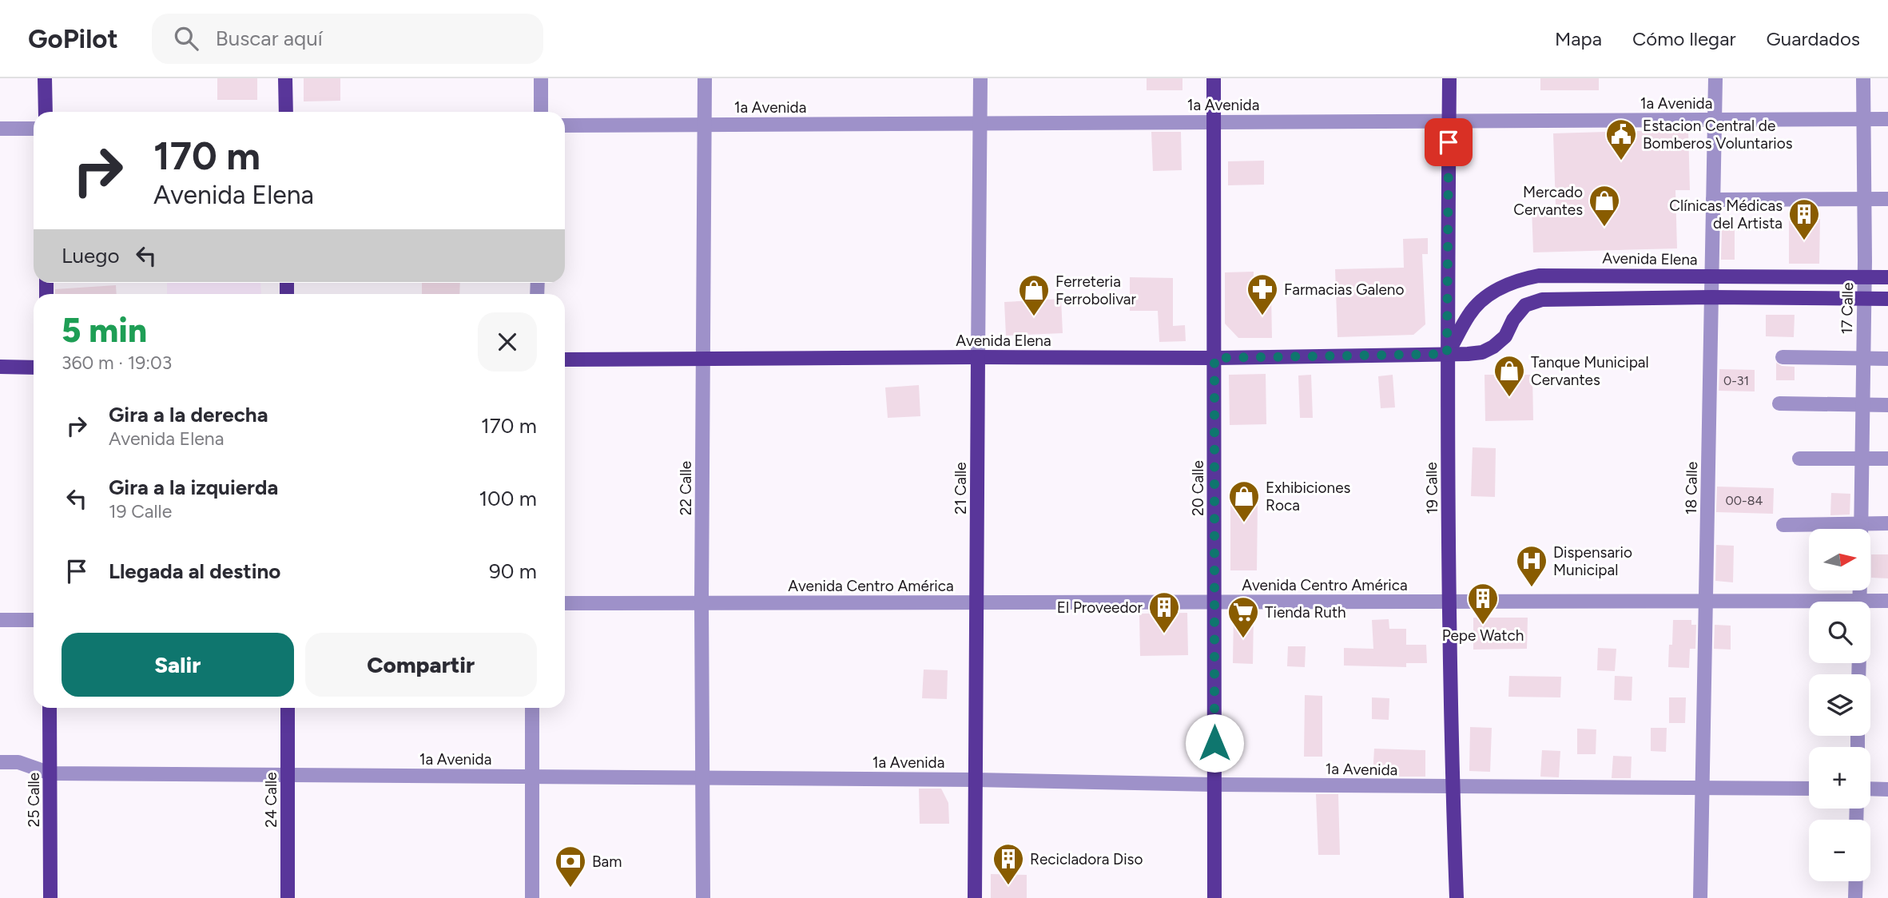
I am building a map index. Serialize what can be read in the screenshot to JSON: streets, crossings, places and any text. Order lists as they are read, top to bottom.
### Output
{
  "streets": {
    "main road": [
      "Avenida Elena",
      "21 Calle",
      "20 Calle",
      "19 Calle",
      "25 Calle",
      "24 Calle"
    ],
    "street": [
      "1a Avenida",
      "17 Calle",
      "22 Calle",
      "18 Calle",
      "Avenida Centro América"
    ]
  },
  "crossings": [
    ["1a Avenida", "17 Calle"],
    ["1a Avenida", "22 Calle"],
    ["1a Avenida", "21 Calle"],
    ["1a Avenida", "20 Calle"],
    ["1a Avenida", "19 Calle"],
    ["1a Avenida", "18 Calle"],
    ["1a Avenida", "25 Calle"],
    ["1a Avenida", "24 Calle"],
    ["Avenida Elena", "17 Calle"],
    ["Avenida Elena", "22 Calle"],
    ["Avenida Elena", "21 Calle"],
    ["Avenida Elena", "20 Calle"],
    ["Avenida Elena", "19 Calle"],
    ["Avenida Elena", "18 Calle"],
    ["22 Calle", "Avenida Centro América"],
    ["21 Calle", "Avenida Centro América"],
    ["20 Calle", "Avenida Centro América"],
    ["19 Calle", "Avenida Centro América"],
    ["18 Calle", "Avenida Centro América"]
  ],
  "places": {
    "public building": ["Estacion Central de Bomberos Voluntarios"],
    "shop": [
      "Mercado Cervantes",
      "Ferreteria Ferrobolivar",
      "Tanque Municipal Cervantes",
      "Exhibiciones Roca"
    ],
    "building": [
      "Clínicas Médicas del Artista",
      "Pepe Watch",
      "El Proveedor",
      "Recicladora Diso"
    ],
    "pharmacy": ["Farmacias Galeno"],
    "hospital": ["Dispensario Municipal"],
    "supermarket": ["Tienda Ruth"],
    "bank": ["Bam"]
  },
  "house_numbers": ["0-31", "00-84"],
  "north": "right",
  "page": {
    "header": "GoPilot",
    "search": "Buscar aquí",
    "nav": ["Mapa", "Cómo llegar", "Guardados"],
    "turn": ["170 m", "Avenida Elena"],
    "then": "Luego",
    "heading": ["5 min", "360 m · 19:03"],
    "list": [
      {
        "name": "Gira a la derecha",
        "note": "Avenida Elena",
        "value": "170 m"
      },
      {
        "name": "Gira a la izquierda",
        "note": "19 Calle",
        "value": "100 m"
      },
      {
        "name": "Llegada al destino",
        "value": "90 m"
      }
    ],
    "map_buttons": ["+", "−"],
    "buttons": ["Salir", "Compartir"]
  }
}
